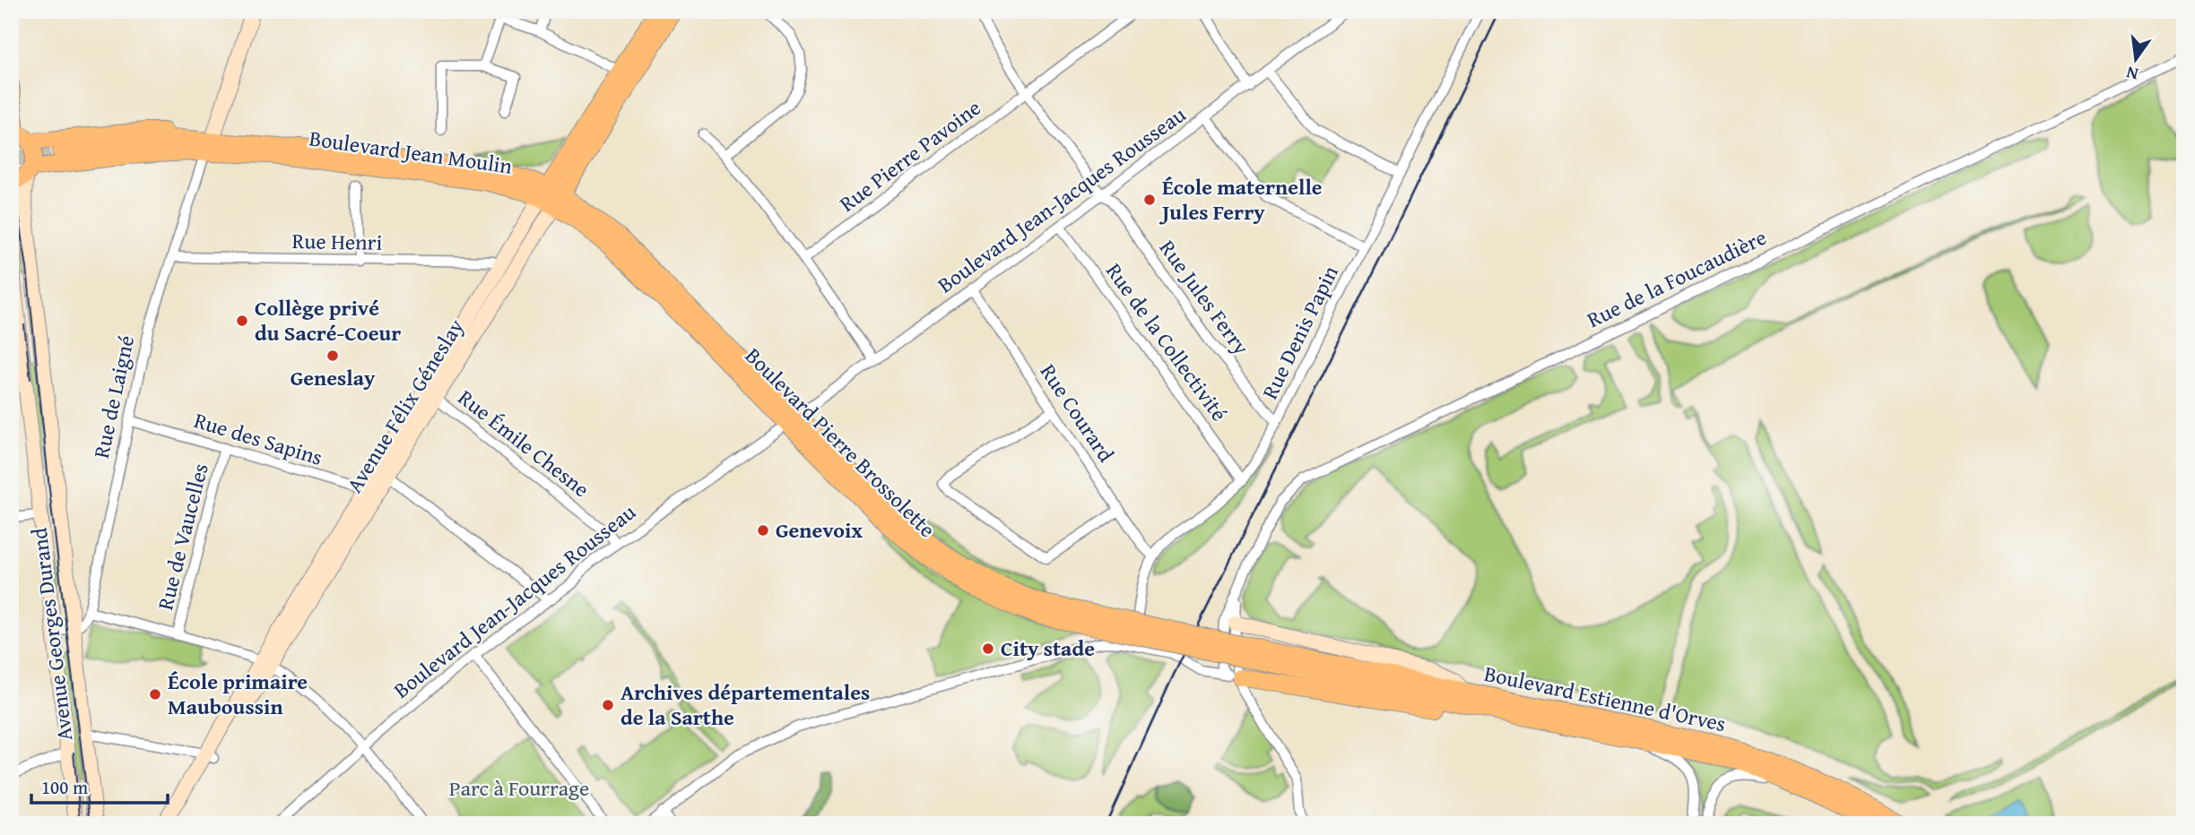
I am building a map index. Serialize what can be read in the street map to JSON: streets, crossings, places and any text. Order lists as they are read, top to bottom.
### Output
{
  "streets": {
    "main road": [
      "Boulevard Jean Moulin",
      "Avenue Félix Géneslay",
      "Boulevard Pierre Brossolette",
      "Avenue Georges Durand",
      "Boulevard Estienne d'Orves"
    ],
    "street": [
      "Rue Pierre Pavoine",
      "Boulevard Jean-Jacques Rousseau",
      "Rue Henri",
      "Rue de la Foucaudière",
      "Rue Jules Ferry",
      "Rue Denis Papin",
      "Rue de la Collectivité",
      "Rue de Laigné",
      "Rue Courard",
      "Rue des Sapins",
      "Rue Émile Chesne",
      "Rue de Vaucelles"
    ]
  },
  "crossings": [
    ["Boulevard Jean Moulin", "Rue de Laigné"],
    ["Boulevard Jean Moulin", "Avenue Félix Géneslay"],
    ["Boulevard Jean Moulin", "Boulevard Pierre Brossolette"],
    ["Boulevard Jean Moulin", "Avenue Georges Durand"],
    ["Rue Pierre Pavoine", "Rue Jules Ferry"],
    ["Boulevard Jean-Jacques Rousseau", "Rue Jules Ferry"],
    ["Boulevard Jean-Jacques Rousseau", "Rue de la Collectivité"],
    ["Boulevard Jean-Jacques Rousseau", "Rue Courard"],
    ["Boulevard Jean-Jacques Rousseau", "Boulevard Pierre Brossolette"],
    ["Boulevard Jean-Jacques Rousseau", "Rue Émile Chesne"],
    ["Rue Henri", "Rue de Laigné"],
    ["Rue Henri", "Avenue Félix Géneslay"],
    ["Rue Jules Ferry", "Rue Denis Papin"],
    ["Rue Denis Papin", "Rue de la Collectivité"],
    ["Rue Denis Papin", "Rue Courard"],
    ["Rue de Laigné", "Rue des Sapins"],
    ["Avenue Félix Géneslay", "Rue des Sapins"],
    ["Avenue Félix Géneslay", "Boulevard Pierre Brossolette"],
    ["Avenue Félix Géneslay", "Rue Émile Chesne"],
    ["Rue des Sapins", "Rue de Vaucelles"],
    ["Boulevard Pierre Brossolette", "Boulevard Estienne d'Orves"]
  ],
  "parks": ["Parc à Fourrage"],
  "places": [
    "École maternelle Jules Ferry",
    "Collège privé du Sacré-Coeur",
    "Geneslay",
    "Genevoix",
    "City stade",
    "École primaire Mauboussin",
    "Archives départementales de la Sarthe"
  ],
  "scale_bar": "100 m",
  "north": "bottom"
}
